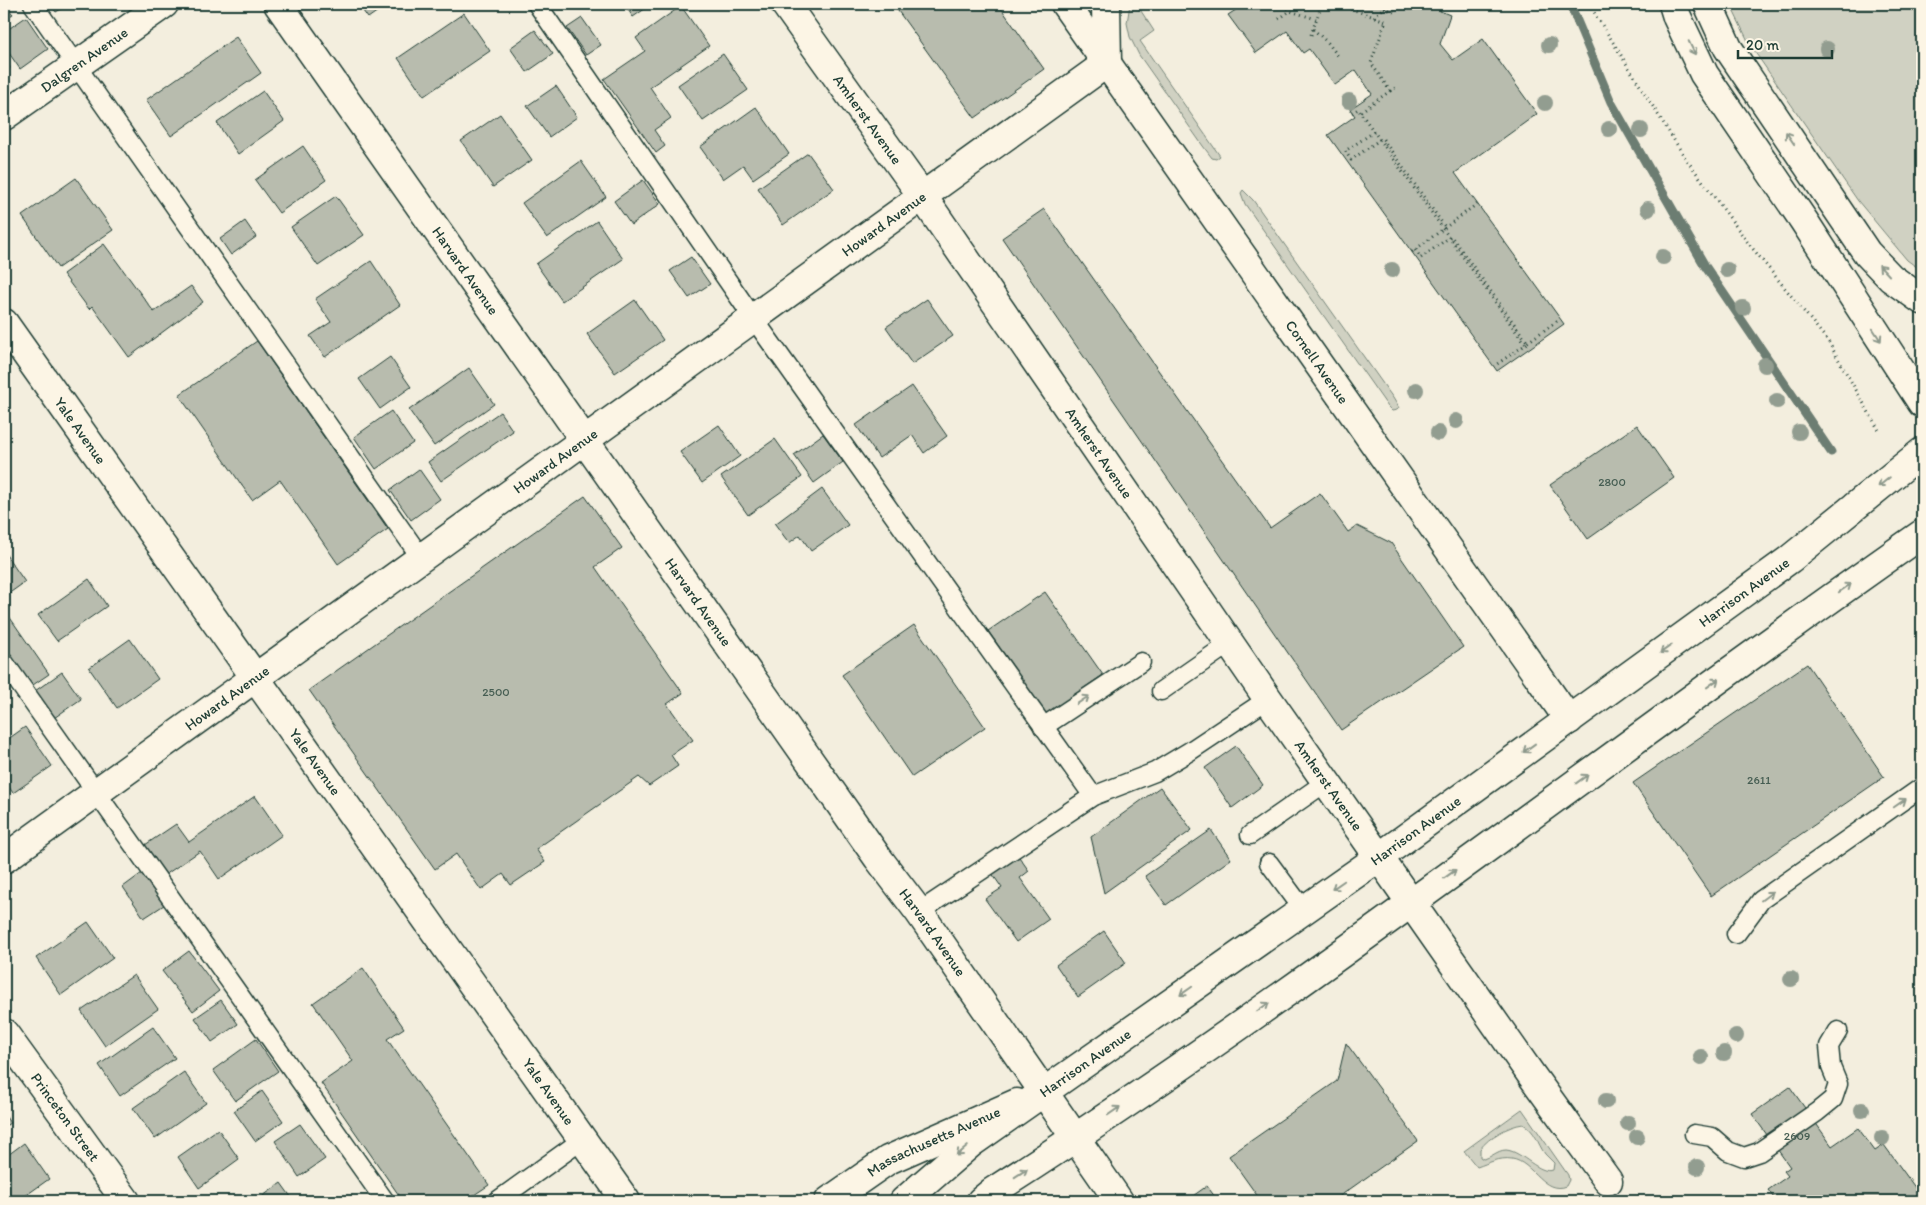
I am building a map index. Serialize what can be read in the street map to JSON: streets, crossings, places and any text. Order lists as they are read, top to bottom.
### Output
{
  "streets": {
    "main road": [
      "Dalgren Avenue",
      "Amherst Avenue",
      "Howard Avenue",
      "Harvard Avenue",
      "Cornell Avenue",
      "Yale Avenue",
      "Harrison Avenue",
      "Princeton Street",
      "Massachusetts Avenue"
    ]
  },
  "crossings": [
    ["Amherst Avenue", "Howard Avenue"],
    ["Amherst Avenue", "Harrison Avenue"],
    ["Howard Avenue", "Harvard Avenue"],
    ["Howard Avenue", "Cornell Avenue"],
    ["Howard Avenue", "Yale Avenue"],
    ["Harvard Avenue", "Harrison Avenue"],
    ["Harvard Avenue", "Massachusetts Avenue"],
    ["Cornell Avenue", "Harrison Avenue"],
    ["Harrison Avenue", "Massachusetts Avenue"]
  ],
  "house_numbers": [
    "2800",
    "2500",
    "2611",
    "2609"
  ],
  "scale_bar": "20 m"
}
